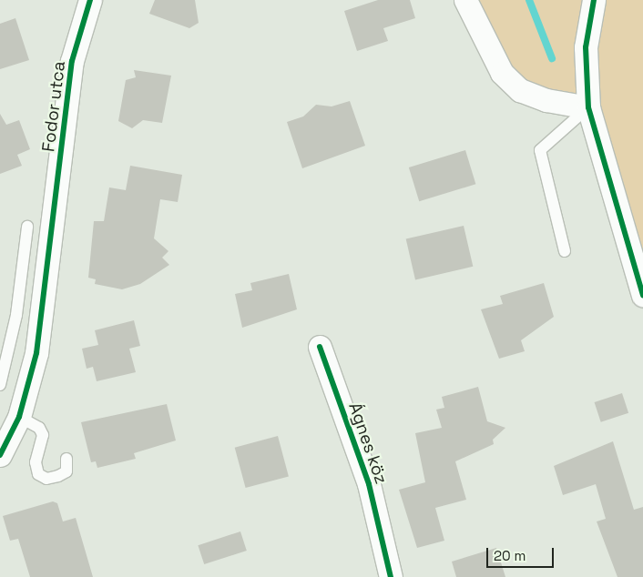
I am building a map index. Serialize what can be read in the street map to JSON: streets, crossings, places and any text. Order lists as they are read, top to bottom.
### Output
{
  "streets": {
    "street": ["Fodor utca", "Ágnes köz"]
  },
  "scale_bar": "20 m"
}
